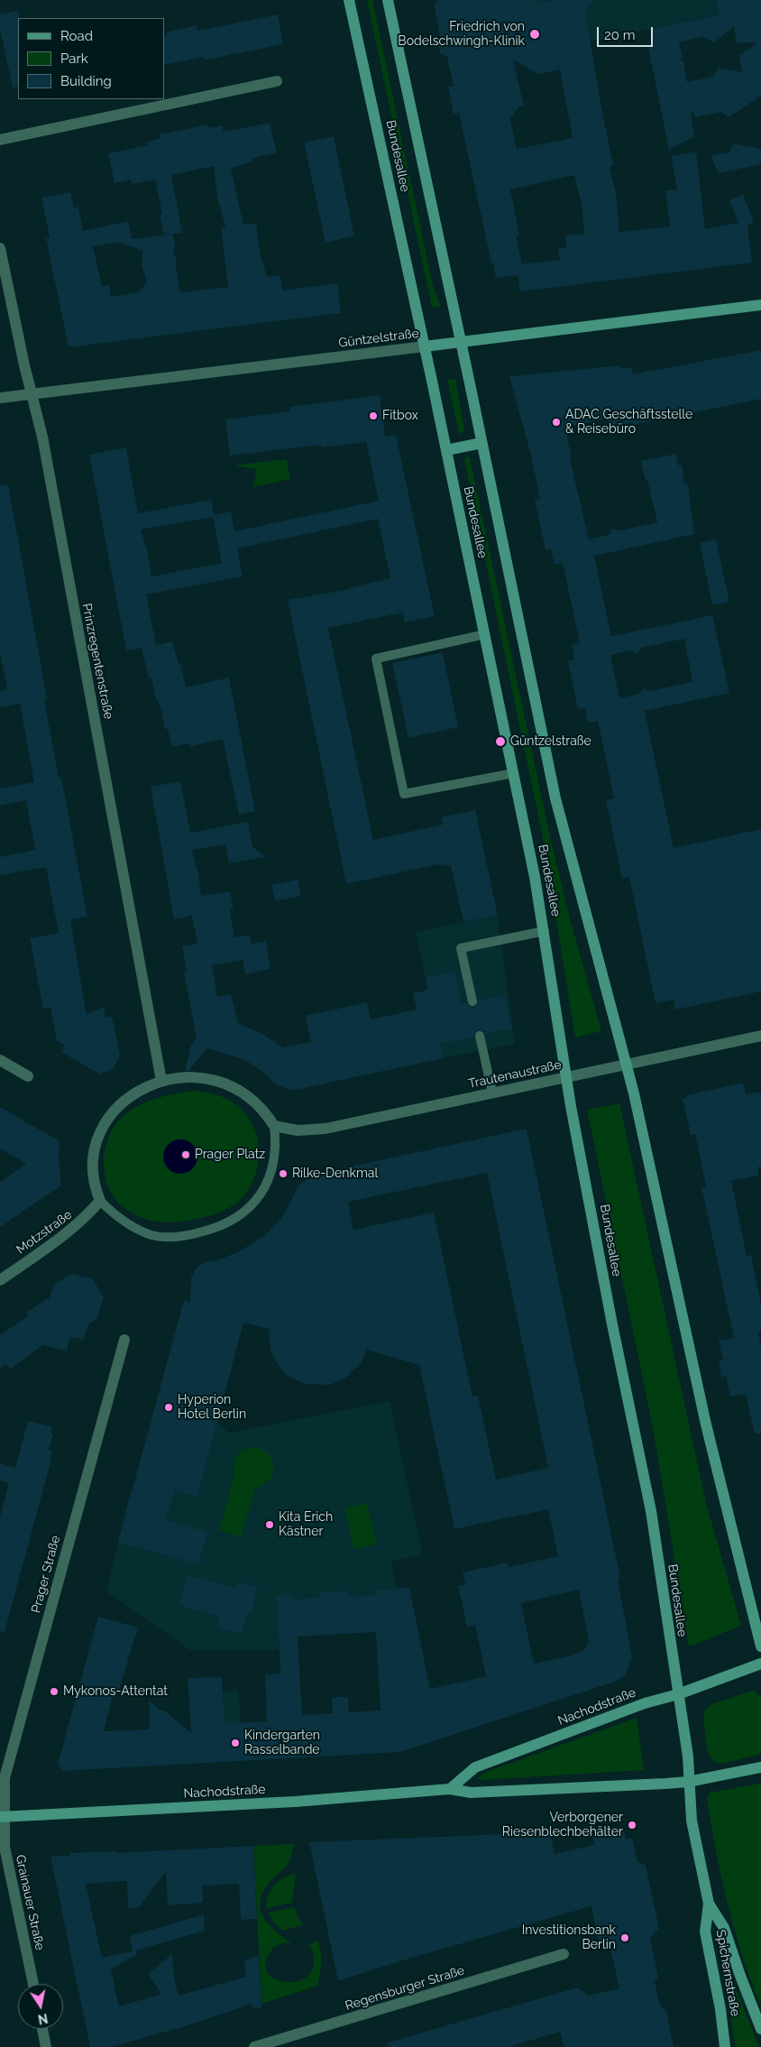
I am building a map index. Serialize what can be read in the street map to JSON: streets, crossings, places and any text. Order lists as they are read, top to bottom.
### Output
{
  "streets": {
    "main road": [
      "Bundesallee",
      "Güntzelstraße",
      "Nachodstraße",
      "Spichernstraße"
    ],
    "street": [
      "Prinzregentenstraße",
      "Trautenaustraße",
      "Motzstraße",
      "Prager Straße",
      "Grainauer Straße",
      "Regensburger Straße"
    ]
  },
  "crossings": [
    ["Bundesallee", "Güntzelstraße"],
    ["Bundesallee", "Trautenaustraße"],
    ["Bundesallee", "Nachodstraße"],
    ["Bundesallee", "Spichernstraße"],
    ["Güntzelstraße", "Prinzregentenstraße"],
    ["Prager Straße", "Nachodstraße"],
    ["Prager Straße", "Grainauer Straße"],
    ["Nachodstraße", "Grainauer Straße"]
  ],
  "places": [
    "Friedrich von Bodelschwingh-Klinik",
    "Fitbox",
    "ADAC Geschäftsstelle & Reisebüro",
    "Güntzelstraße",
    "Prager Platz",
    "Rilke-Denkmal",
    "Hyperion Hotel Berlin",
    "Kita Erich Kästner",
    "Mykonos-Attentat",
    "Kindergarten Rasselbande",
    "Verborgener Riesenblechbehälter",
    "Investitionsbank Berlin"
  ],
  "legend": ["Road", "Park", "Building"],
  "scale_bar": "20 m",
  "north": "bottom"
}
